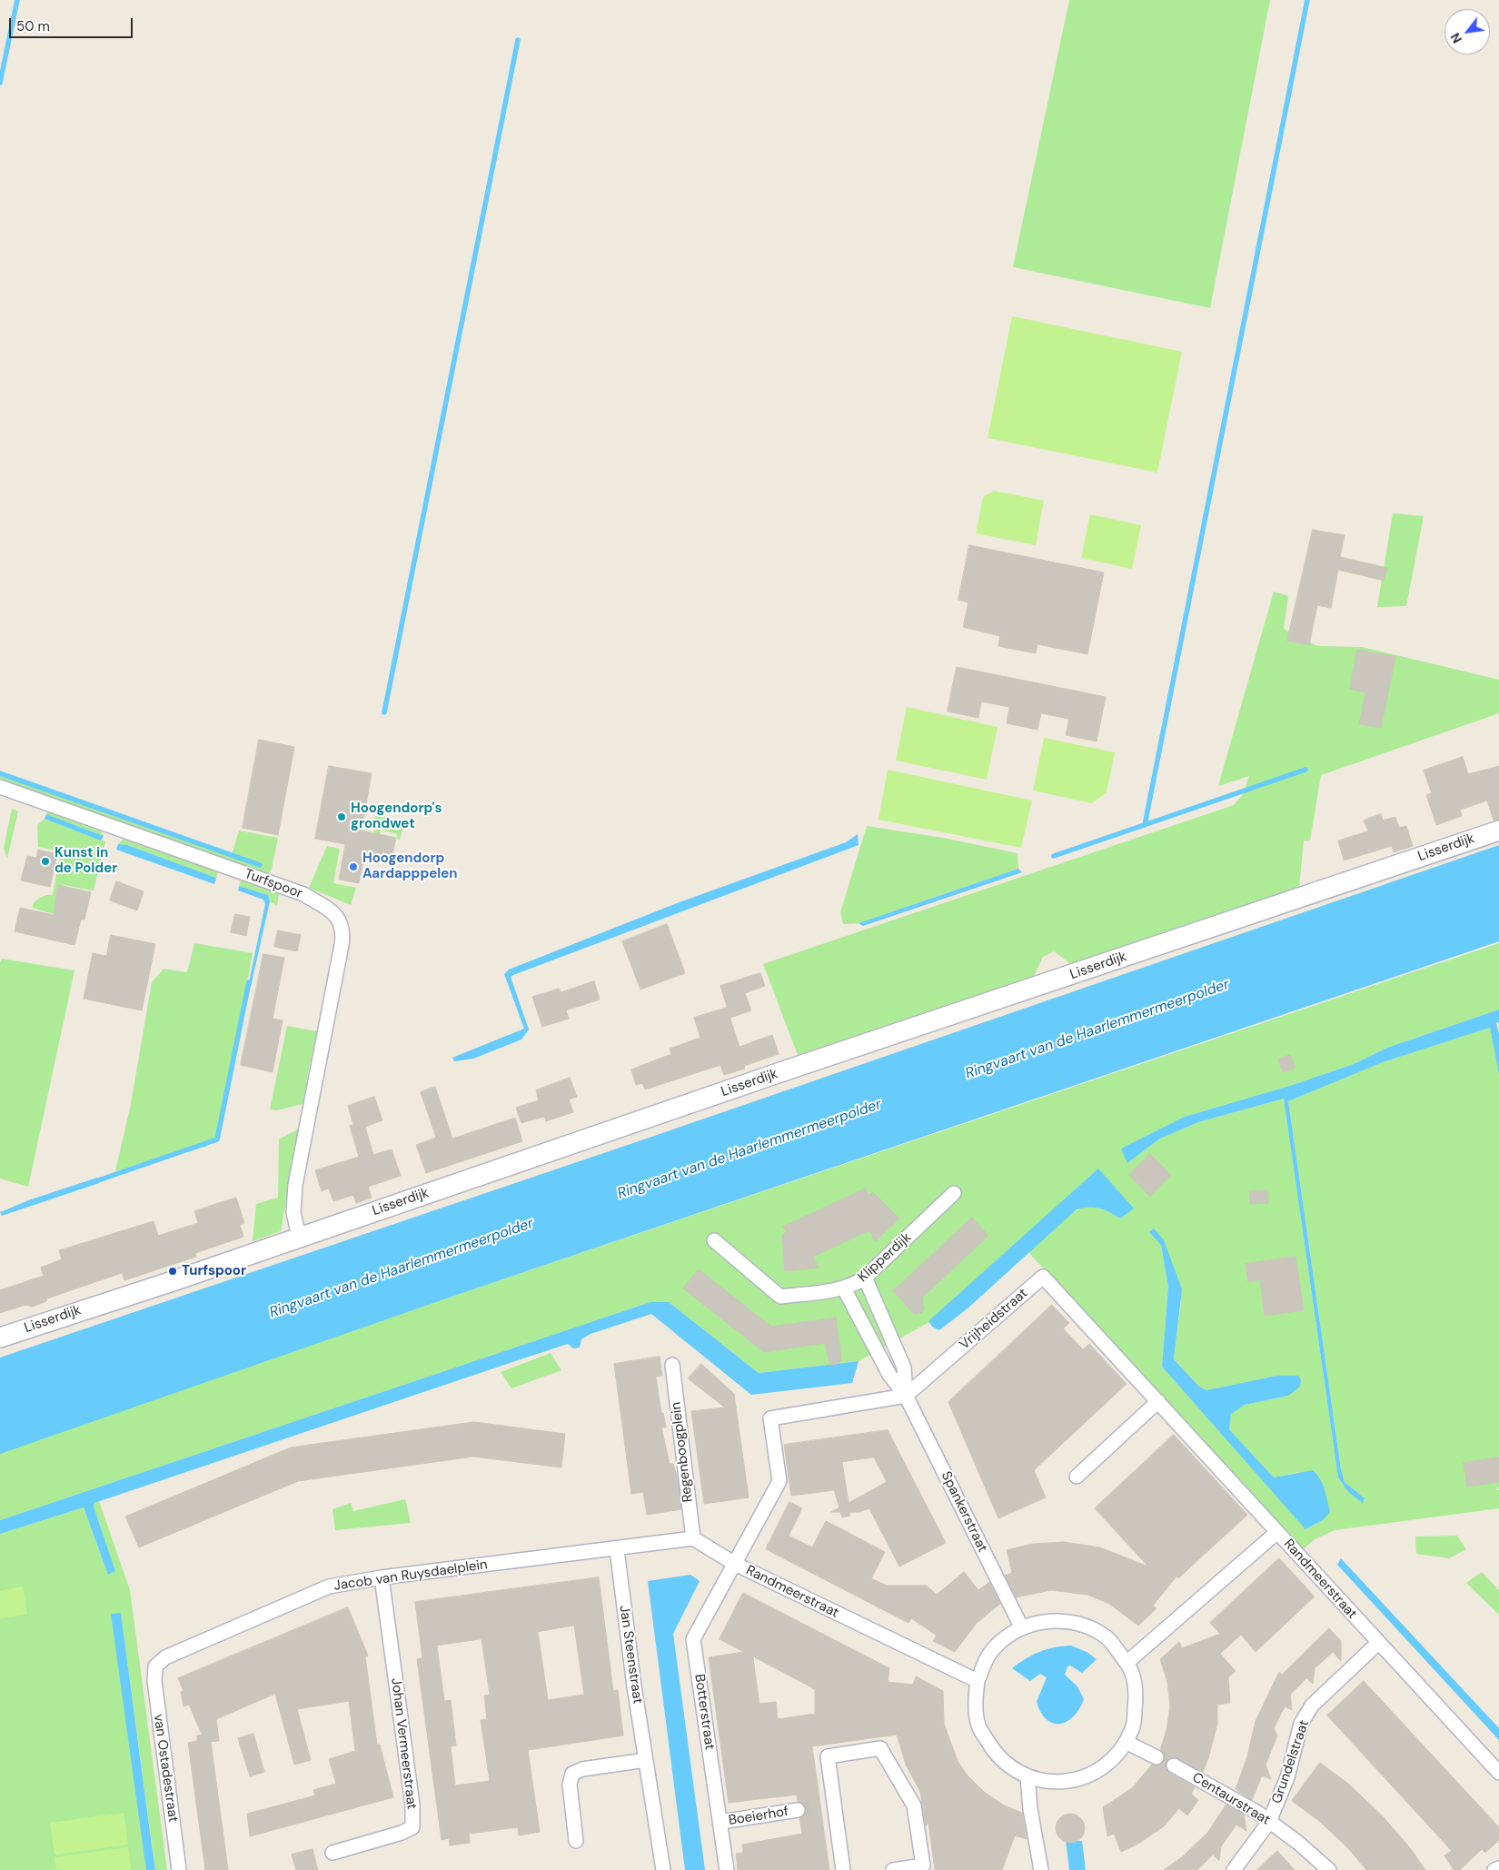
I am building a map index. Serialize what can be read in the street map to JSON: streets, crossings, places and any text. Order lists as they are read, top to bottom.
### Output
{
  "streets": {
    "street": [
      "Lisserdijk",
      "Turfspoor",
      "Klipperdijk",
      "Vrijheidstraat",
      "Regenboogplein",
      "Spankerstraat",
      "Jacob van Ruysdaelplein",
      "Randmeerstraat",
      "Jan Steenstraat",
      "Botterstraat",
      "Johan Vermeerstraat",
      "Grundelstraat",
      "van Ostadestraat",
      "Centaurstraat",
      "Boeierhof"
    ]
  },
  "crossings": [
    ["Lisserdijk", "Turfspoor"],
    ["Klipperdijk", "Spankerstraat"],
    ["Vrijheidstraat", "Spankerstraat"],
    ["Vrijheidstraat", "Randmeerstraat"],
    ["Regenboogplein", "Randmeerstraat"],
    ["Spankerstraat", "Randmeerstraat"],
    ["Jacob van Ruysdaelplein", "Jan Steenstraat"],
    ["Jacob van Ruysdaelplein", "Johan Vermeerstraat"],
    ["Jacob van Ruysdaelplein", "van Ostadestraat"],
    ["Randmeerstraat", "Botterstraat"],
    ["Randmeerstraat", "Grundelstraat"],
    ["Botterstraat", "Boeierhof"],
    ["Grundelstraat", "Centaurstraat"]
  ],
  "water": ["Ringvaart van de Haarlemmermeerpolder"],
  "places": [
    "Hoogendorp's grondwet",
    "Kunst in de Polder",
    "Hoogendorp Aardapppelen",
    "Turfspoor"
  ],
  "scale_bar": "50 m",
  "north": "bottom left"
}
